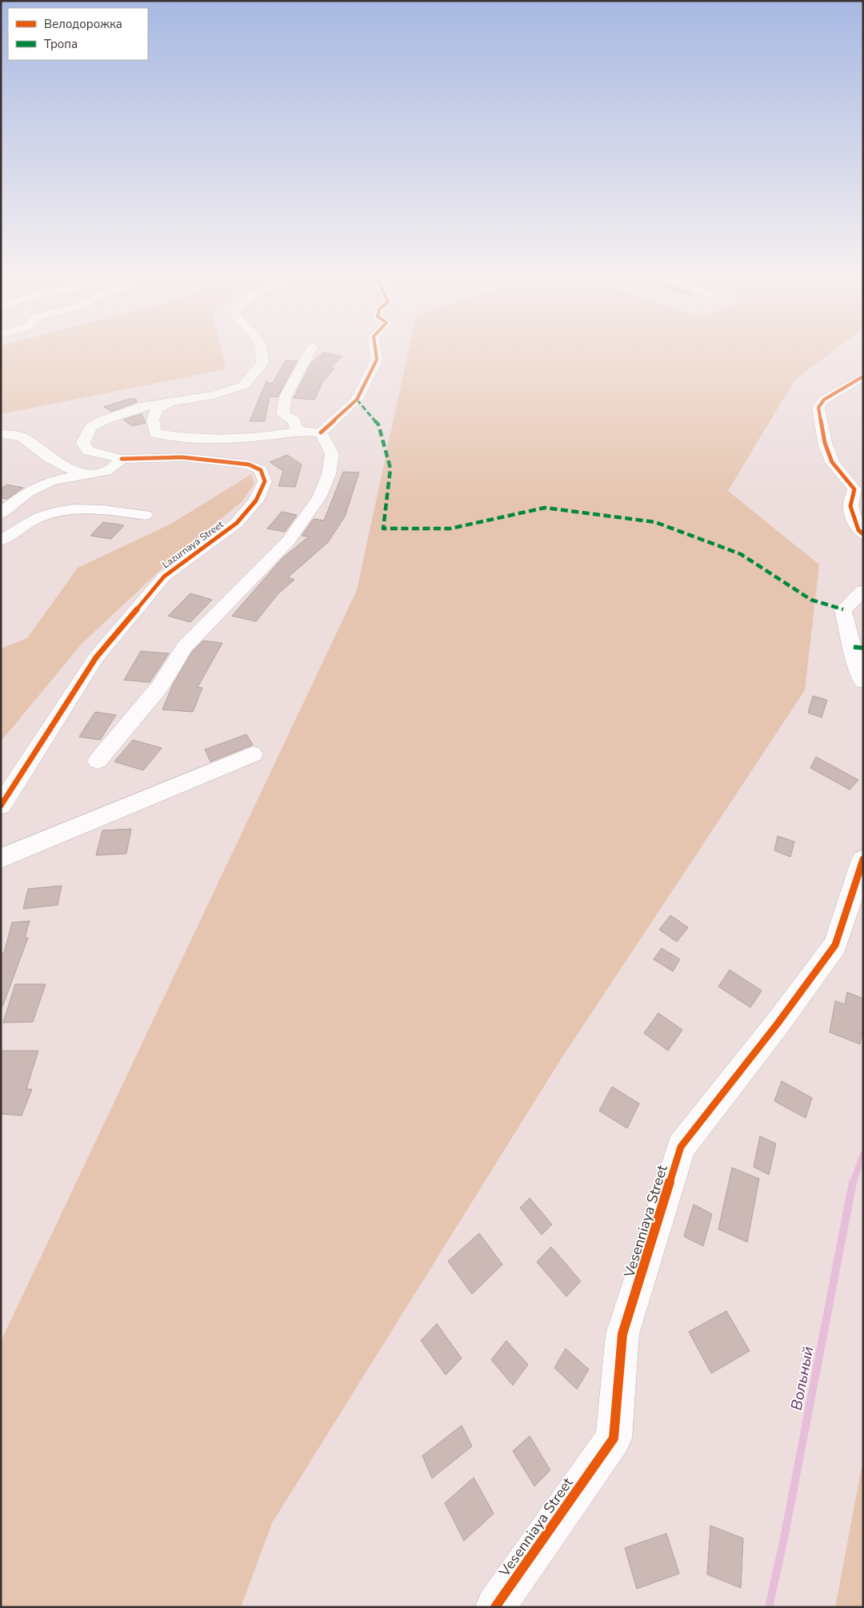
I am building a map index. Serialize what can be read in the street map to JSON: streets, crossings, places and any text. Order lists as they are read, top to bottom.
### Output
{
  "streets": {
    "street": ["Lazurnaya Street", "Vesenniaya Street"]
  },
  "water": ["Вольный"],
  "legend": ["Велодорожка", "Тропа"]
}
